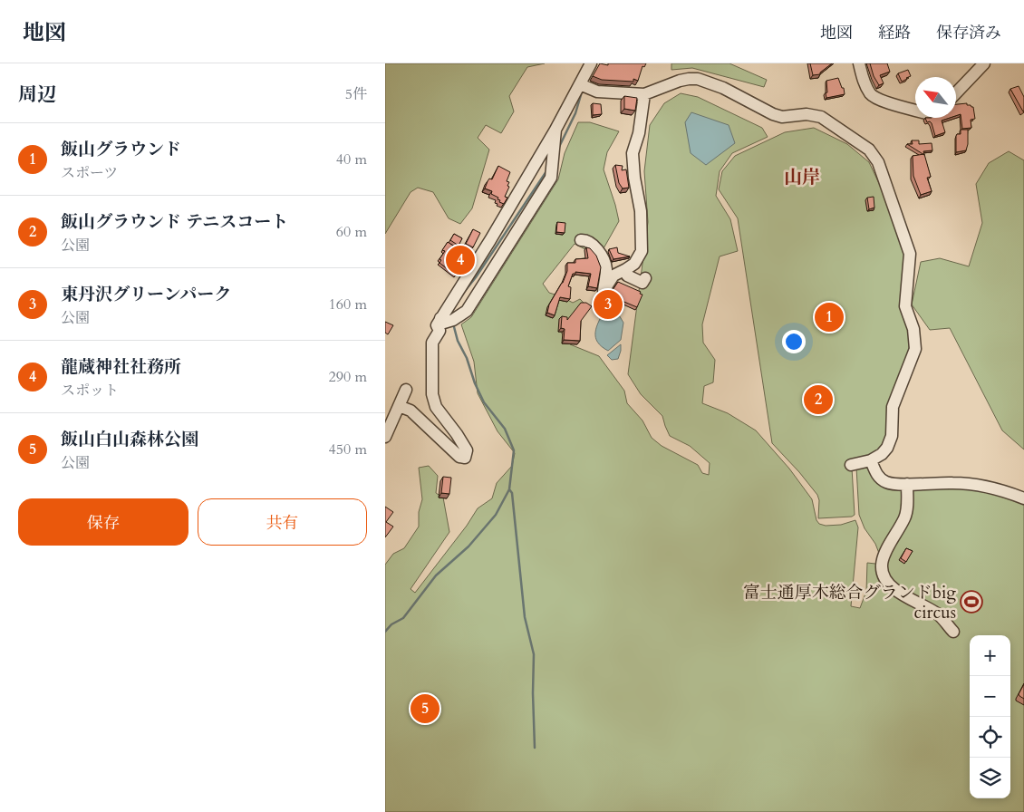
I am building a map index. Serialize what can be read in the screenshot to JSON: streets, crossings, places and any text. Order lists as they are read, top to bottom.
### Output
{
  "districts": ["山岸"],
  "places": {
    "sports": ["富士通厚木総合グランドbig circus"]
  },
  "north": "top left",
  "page": {
    "header": "地図",
    "nav": ["地図", "経路", "保存済み"],
    "heading": ["周辺", "5件"],
    "list": [
      {
        "mark": "1",
        "name": "飯山グラウンド",
        "note": "スポーツ",
        "value": "40 m"
      },
      {
        "mark": "2",
        "name": "飯山グラウンド テニスコート",
        "note": "公園",
        "value": "60 m"
      },
      {
        "mark": "3",
        "name": "東丹沢グリーンパーク",
        "note": "公園",
        "value": "160 m"
      },
      {
        "mark": "4",
        "name": "龍蔵神社社務所",
        "note": "スポット",
        "value": "290 m"
      },
      {
        "mark": "5",
        "name": "飯山白山森林公園",
        "note": "公園",
        "value": "450 m"
      }
    ],
    "pins": [
      "4",
      "3",
      "1",
      "2",
      "5"
    ],
    "buttons": ["保存", "共有"],
    "map_buttons": ["+", "−"]
  }
}
